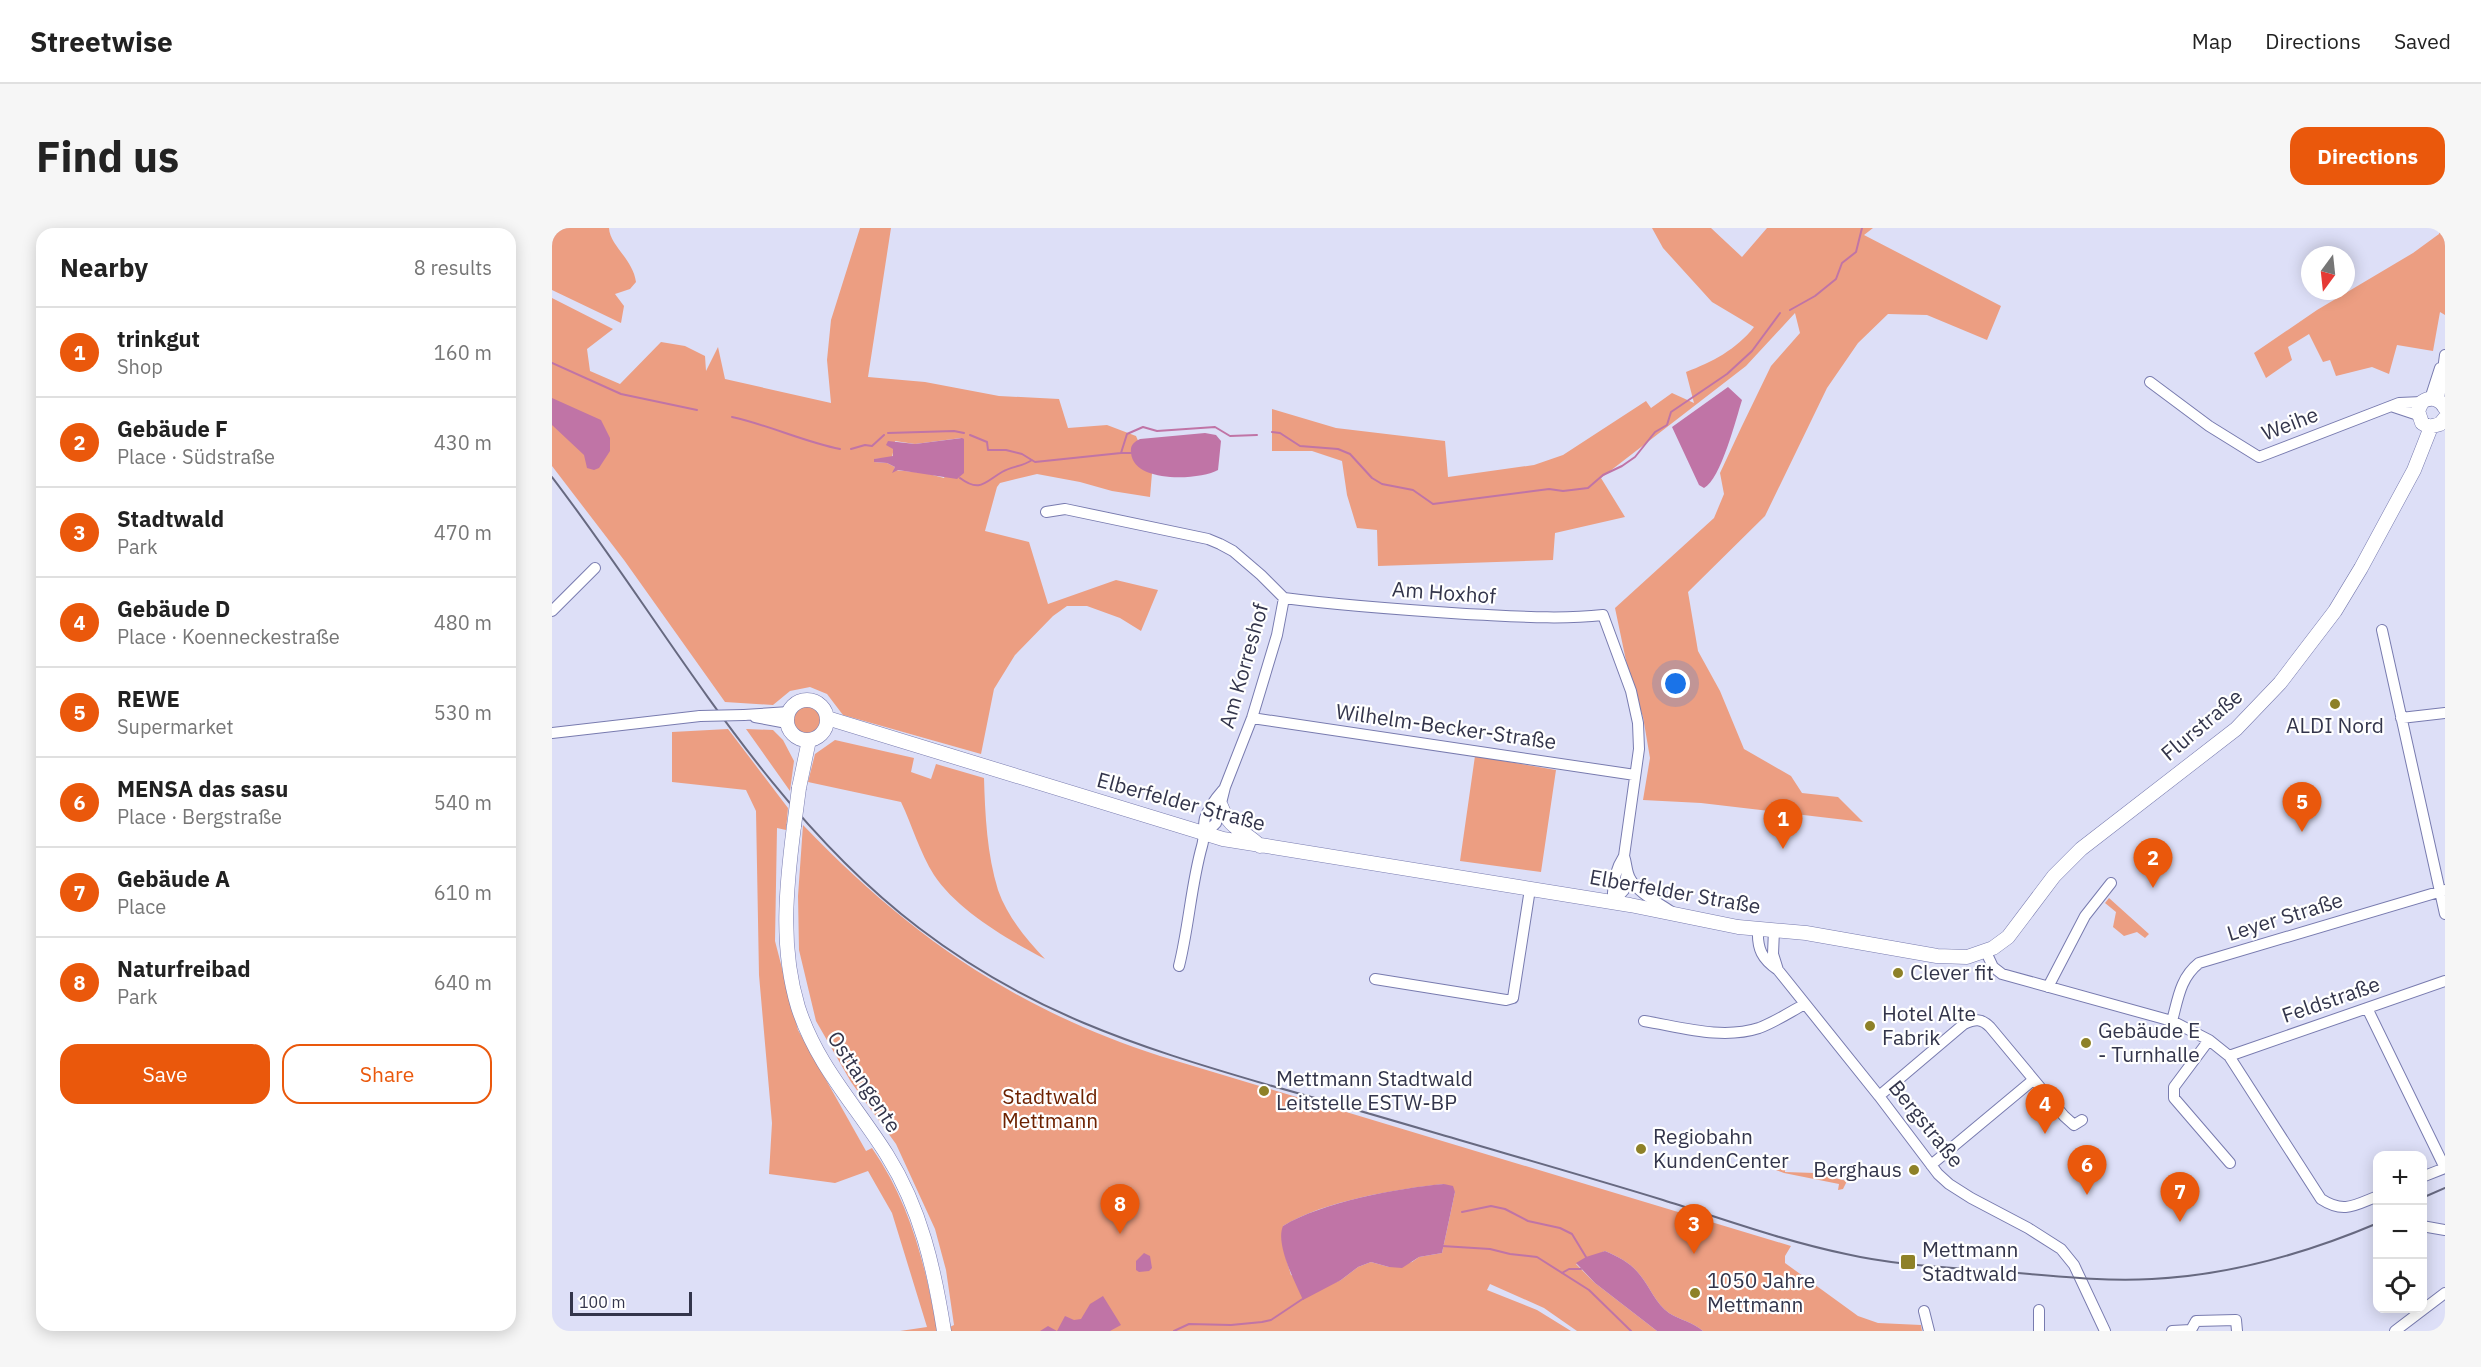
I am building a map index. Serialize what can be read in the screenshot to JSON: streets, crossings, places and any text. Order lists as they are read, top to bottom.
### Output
{
  "streets": {
    "main road": ["Flurstraße", "Elberfelder Straße", "Osttangente"],
    "street": [
      "Weihe",
      "Am Hoxhof",
      "Am Korreshof",
      "Wilhelm-Becker-Straße",
      "Leyer Straße",
      "Feldstraße",
      "Bergstraße"
    ]
  },
  "crossings": [
    ["Weihe", "Flurstraße"],
    ["Am Hoxhof", "Am Korreshof"],
    ["Am Hoxhof", "Wilhelm-Becker-Straße"],
    ["Am Korreshof", "Wilhelm-Becker-Straße"],
    ["Am Korreshof", "Elberfelder Straße"],
    ["Flurstraße", "Elberfelder Straße"],
    ["Elberfelder Straße", "Osttangente"],
    ["Elberfelder Straße", "Bergstraße"]
  ],
  "parks": ["Stadtwald Mettmann"],
  "places": {
    "other": [
      "ALDI Nord",
      "Clever fit",
      "Hotel Alte Fabrik",
      "Gebäude E - Turnhalle",
      "Mettmann Stadtwald Leitstelle ESTW-BP",
      "Regiobahn KundenCenter",
      "Berghaus",
      "1050 Jahre Mettmann"
    ],
    "transit": ["Mettmann Stadtwald"]
  },
  "scale_bar": "100 m",
  "north": "bottom",
  "page": {
    "header": "Streetwise",
    "nav": ["Map", "Directions", "Saved"],
    "buttons": [
      "Directions",
      ["Save", "Share"]
    ],
    "title": "Find us",
    "heading": ["Nearby", "8 results"],
    "list": [
      {
        "mark": "1",
        "name": "trinkgut",
        "note": "Shop",
        "value": "160 m"
      },
      {
        "mark": "2",
        "name": "Gebäude F",
        "note": "Place · Südstraße",
        "value": "430 m"
      },
      {
        "mark": "3",
        "name": "Stadtwald",
        "note": "Park",
        "value": "470 m"
      },
      {
        "mark": "4",
        "name": "Gebäude D",
        "note": "Place · Koenneckestraße",
        "value": "480 m"
      },
      {
        "mark": "5",
        "name": "REWE",
        "note": "Supermarket",
        "value": "530 m"
      },
      {
        "mark": "6",
        "name": "MENSA das sasu",
        "note": "Place · Bergstraße",
        "value": "540 m"
      },
      {
        "mark": "7",
        "name": "Gebäude A",
        "note": "Place",
        "value": "610 m"
      },
      {
        "mark": "8",
        "name": "Naturfreibad",
        "note": "Park",
        "value": "640 m"
      }
    ],
    "pins": [
      "5",
      "1",
      "2",
      "4",
      "6",
      "7",
      "8",
      "3"
    ],
    "map_buttons": ["+", "−"],
    "scale": "100 m"
  }
}
